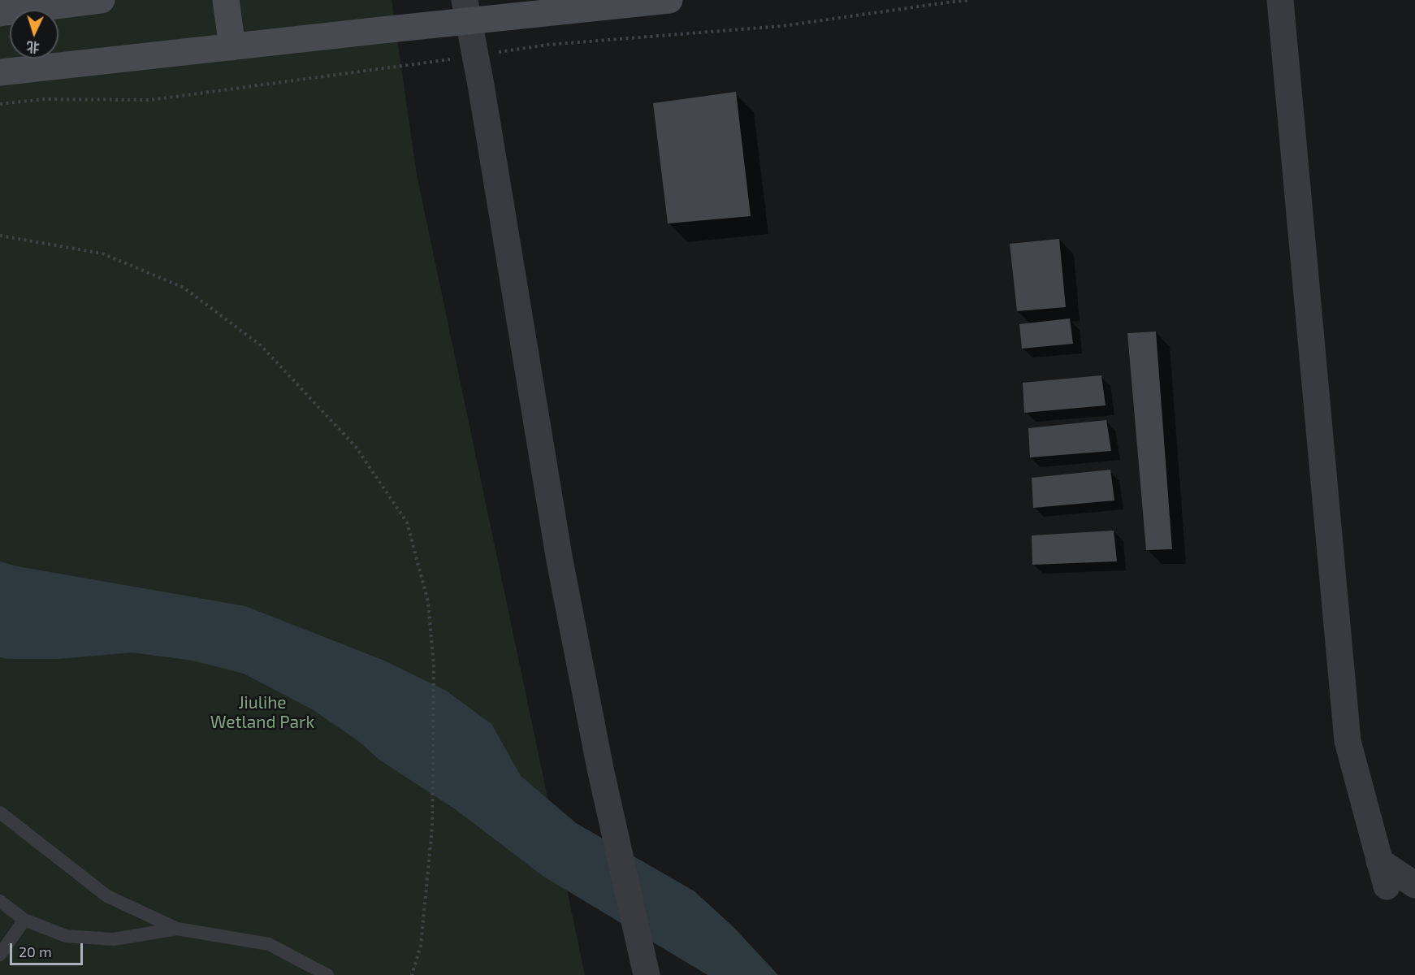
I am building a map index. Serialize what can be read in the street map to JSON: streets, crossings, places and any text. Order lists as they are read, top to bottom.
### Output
{
  "parks": ["Jiulihe Wetland Park"],
  "scale_bar": "20 m",
  "north": "bottom"
}
